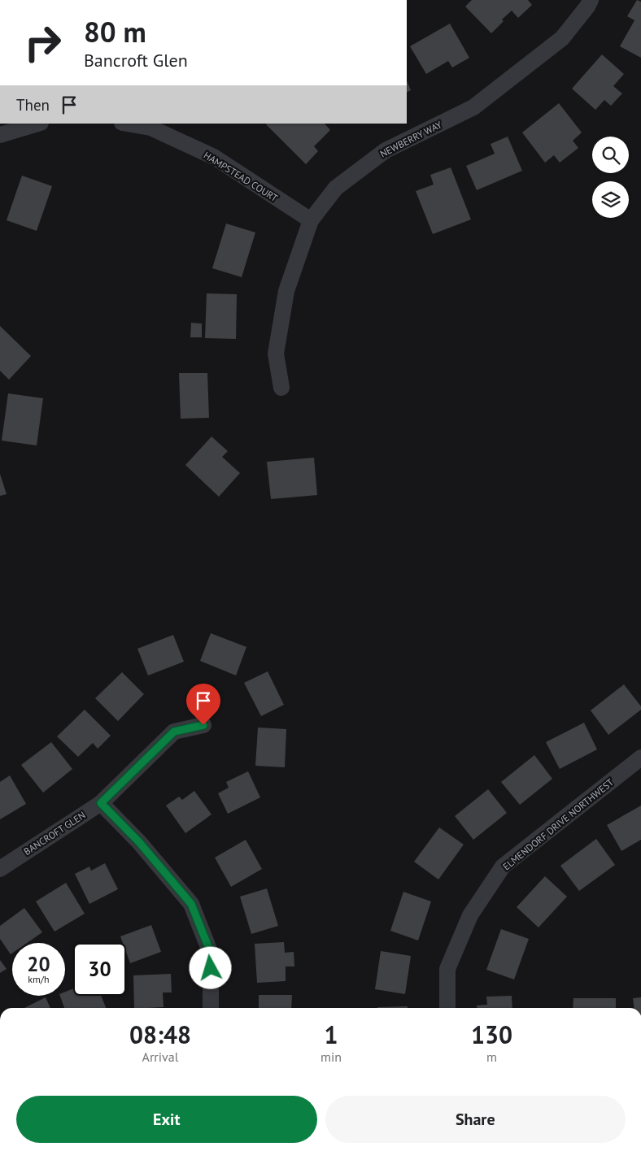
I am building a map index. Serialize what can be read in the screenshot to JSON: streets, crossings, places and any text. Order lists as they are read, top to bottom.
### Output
{
  "streets": {
    "street": [
      "NEWBERRY WAY",
      "HAMPSTEAD COURT",
      "ELMENDORF DRIVE NORTHWEST",
      "BANCROFT GLEN"
    ]
  },
  "crossings": [
    ["NEWBERRY WAY", "HAMPSTEAD COURT"]
  ],
  "page": {
    "turn": ["80 m", "Bancroft Glen"],
    "then": "Then",
    "speed": "20 km/h",
    "limit": "30",
    "eta": [
      "08:48",
      "Arrival",
      "1",
      "min",
      "130",
      "m"
    ],
    "buttons": ["Exit", "Share"]
  }
}
